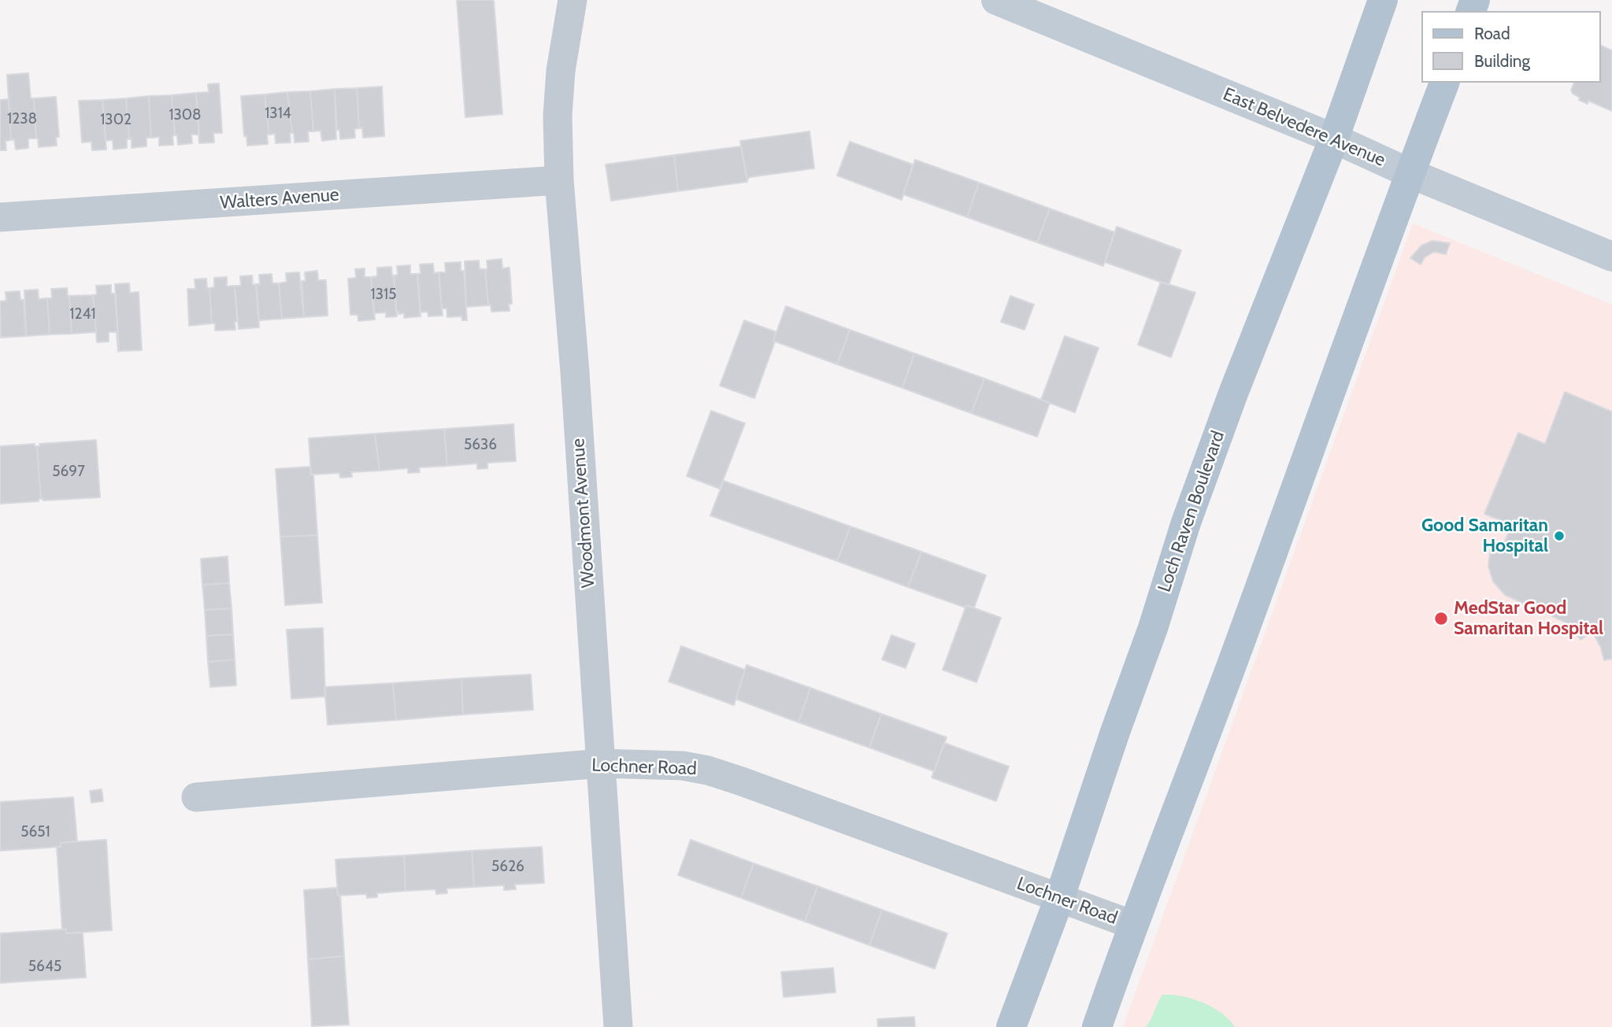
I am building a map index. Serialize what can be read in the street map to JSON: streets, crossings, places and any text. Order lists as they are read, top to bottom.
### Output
{
  "streets": {
    "main road": ["East Belvedere Avenue", "Loch Raven Boulevard"],
    "street": ["Walters Avenue", "Woodmont Avenue", "Lochner Road"]
  },
  "crossings": [
    ["East Belvedere Avenue", "Loch Raven Boulevard"],
    ["Walters Avenue", "Woodmont Avenue"],
    ["Loch Raven Boulevard", "Lochner Road"],
    ["Woodmont Avenue", "Lochner Road"]
  ],
  "places": ["Good Samaritan Hospital", "MedStar Good Samaritan Hospital"],
  "house_numbers": [
    "1314",
    "1308",
    "1238",
    "1302",
    "1315",
    "1241",
    "5636",
    "5697",
    "5651",
    "5626",
    "5645"
  ],
  "legend": ["Road", "Building"]
}
